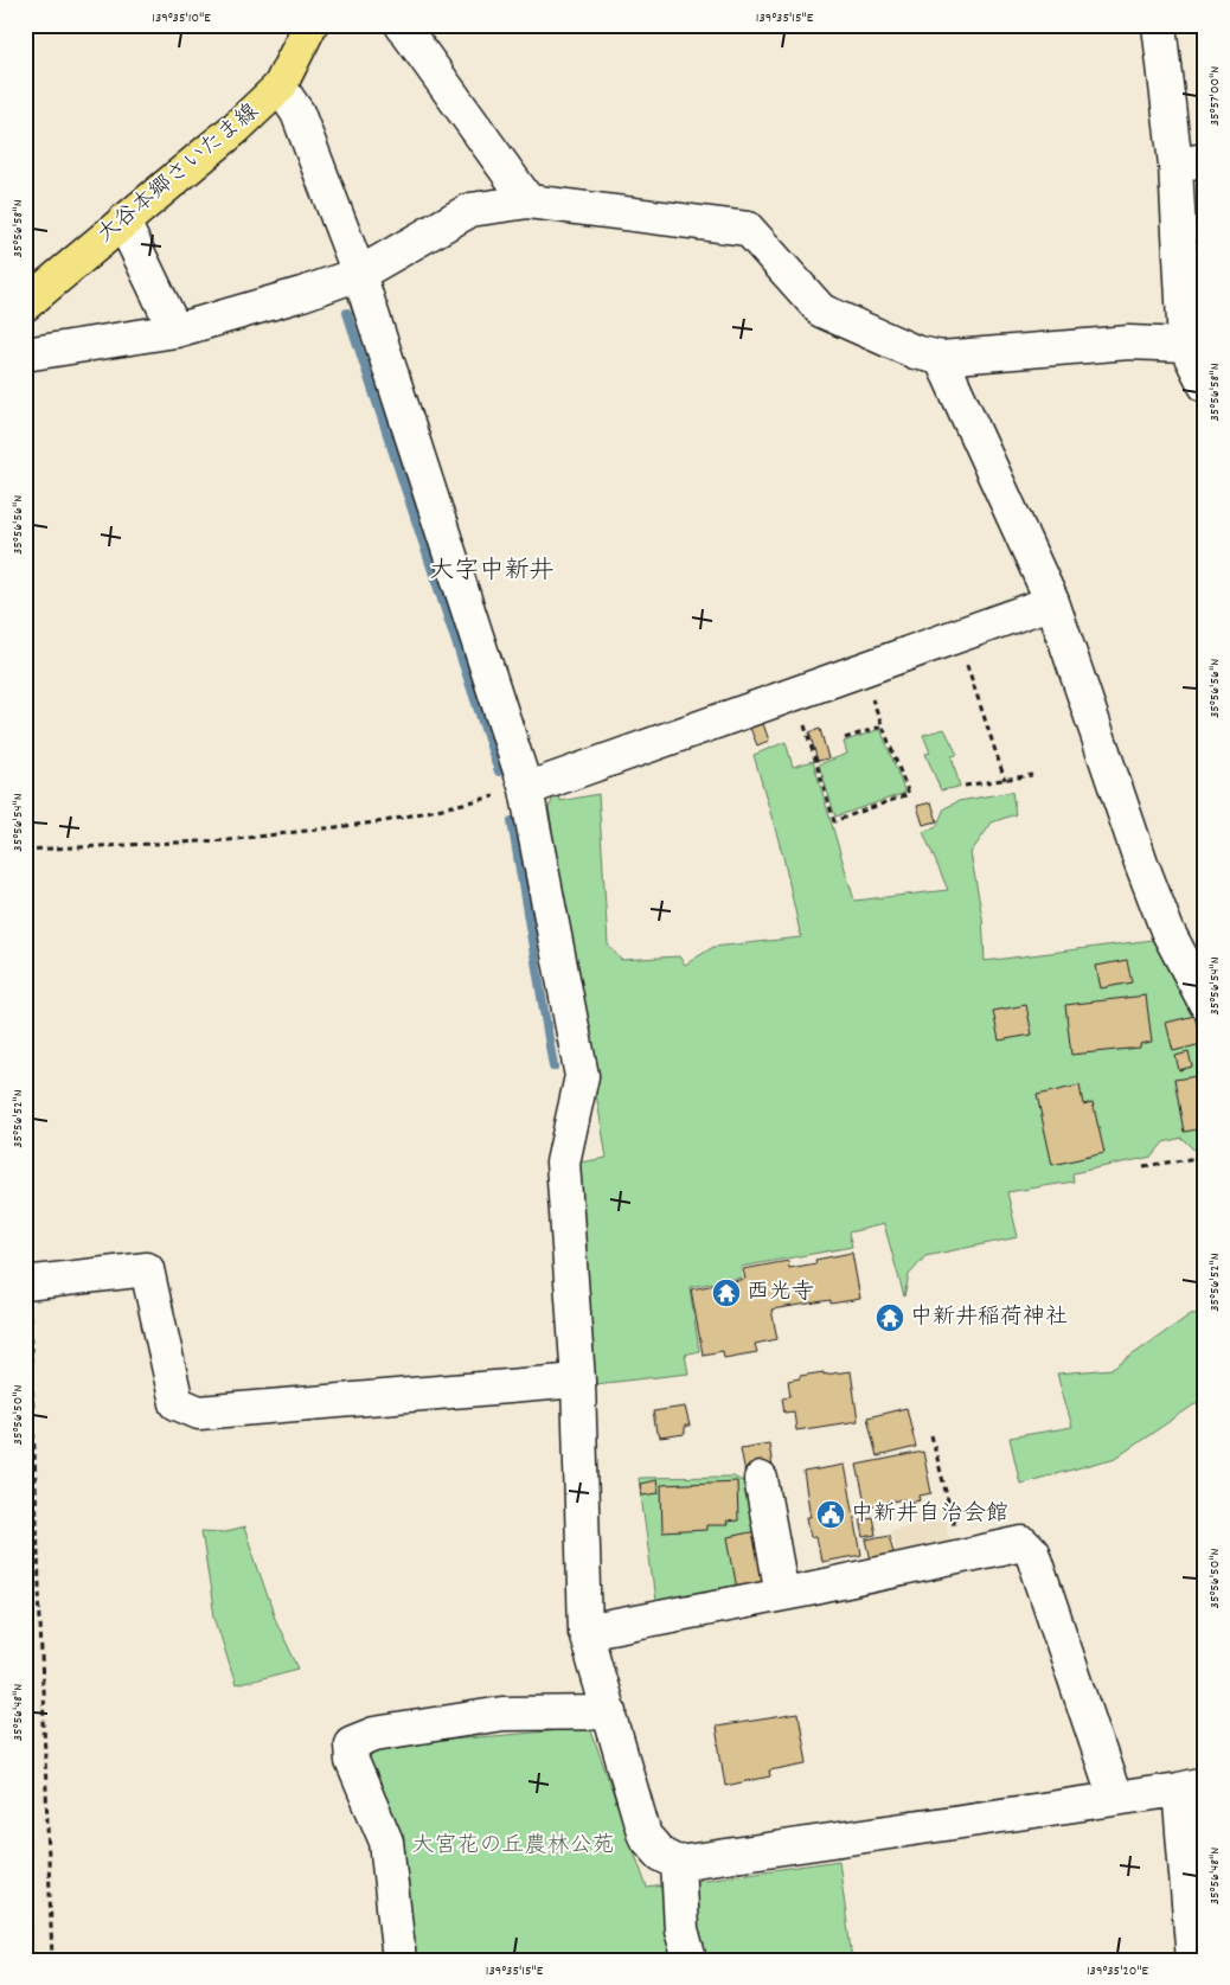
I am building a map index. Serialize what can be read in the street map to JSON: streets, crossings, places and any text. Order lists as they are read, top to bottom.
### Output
{
  "streets": {
    "main road": ["大谷本郷さいたま線"]
  },
  "districts": ["大字中新井"],
  "parks": ["大宮花の丘農林公苑"],
  "places": {
    "temple": ["西光寺", "中新井稲荷神社"],
    "public building": ["中新井自治会館"]
  },
  "coordinates": [
    "139°35'10\"E",
    "139°35'15\"E",
    "35°57'00\"N",
    "35°56'58\"N",
    "35°56'56\"N",
    "35°56'54\"N",
    "35°56'52\"N",
    "35°56'50\"N",
    "35°56'48\"N",
    "139°35'20\"E"
  ]
}
